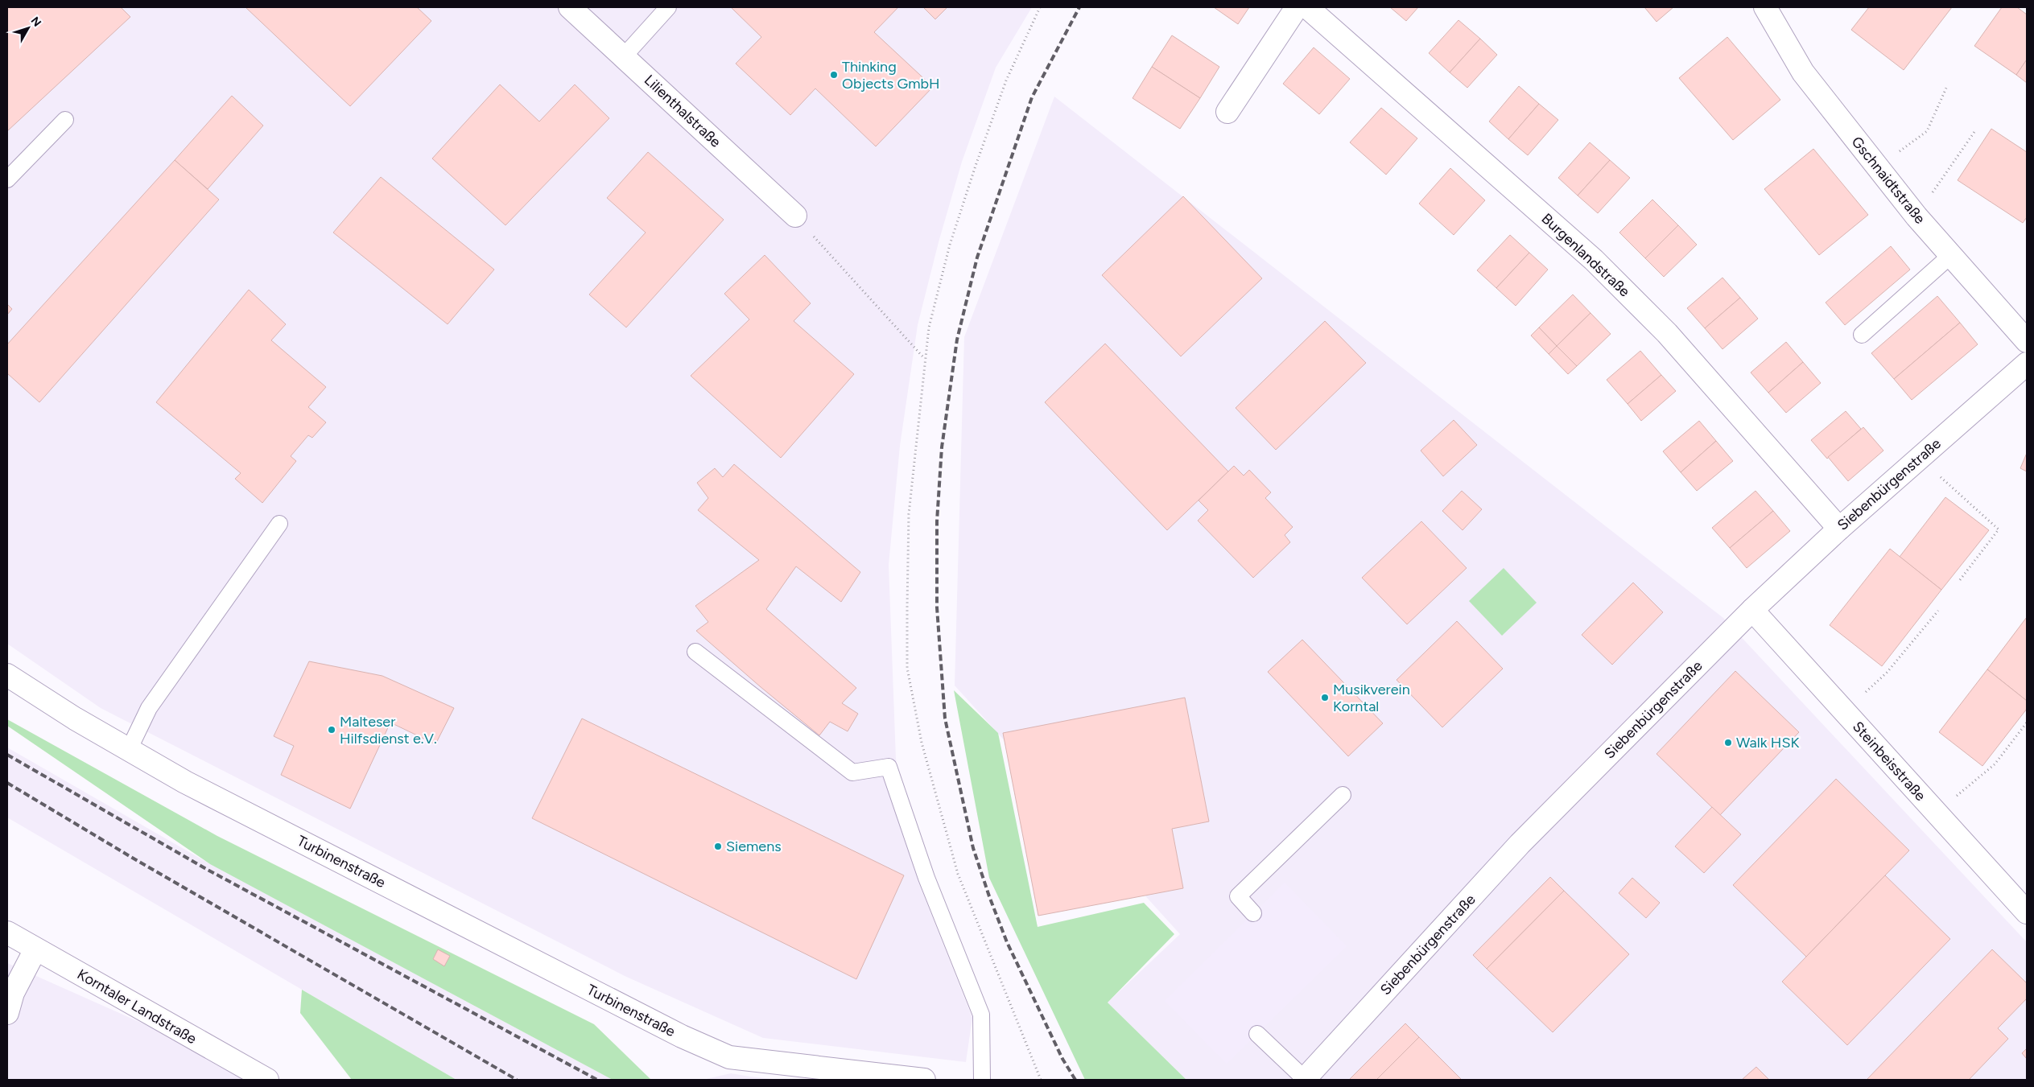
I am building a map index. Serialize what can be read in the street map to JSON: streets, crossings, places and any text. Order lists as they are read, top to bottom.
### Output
{
  "streets": {
    "street": [
      "Lilienthalstraße",
      "Gschnaidtstraße",
      "Burgenlandstraße",
      "Siebenbürgenstraße",
      "Steinbeisstraße",
      "Turbinenstraße",
      "Korntaler Landstraße"
    ]
  },
  "crossings": [
    ["Burgenlandstraße", "Siebenbürgenstraße"],
    ["Siebenbürgenstraße", "Steinbeisstraße"]
  ],
  "places": [
    "Thinking Objects GmbH",
    "Musikverein Korntal",
    "Malteser Hilfsdienst e.V.",
    "Walk HSK",
    "Siemens"
  ],
  "north": "top right"
}
